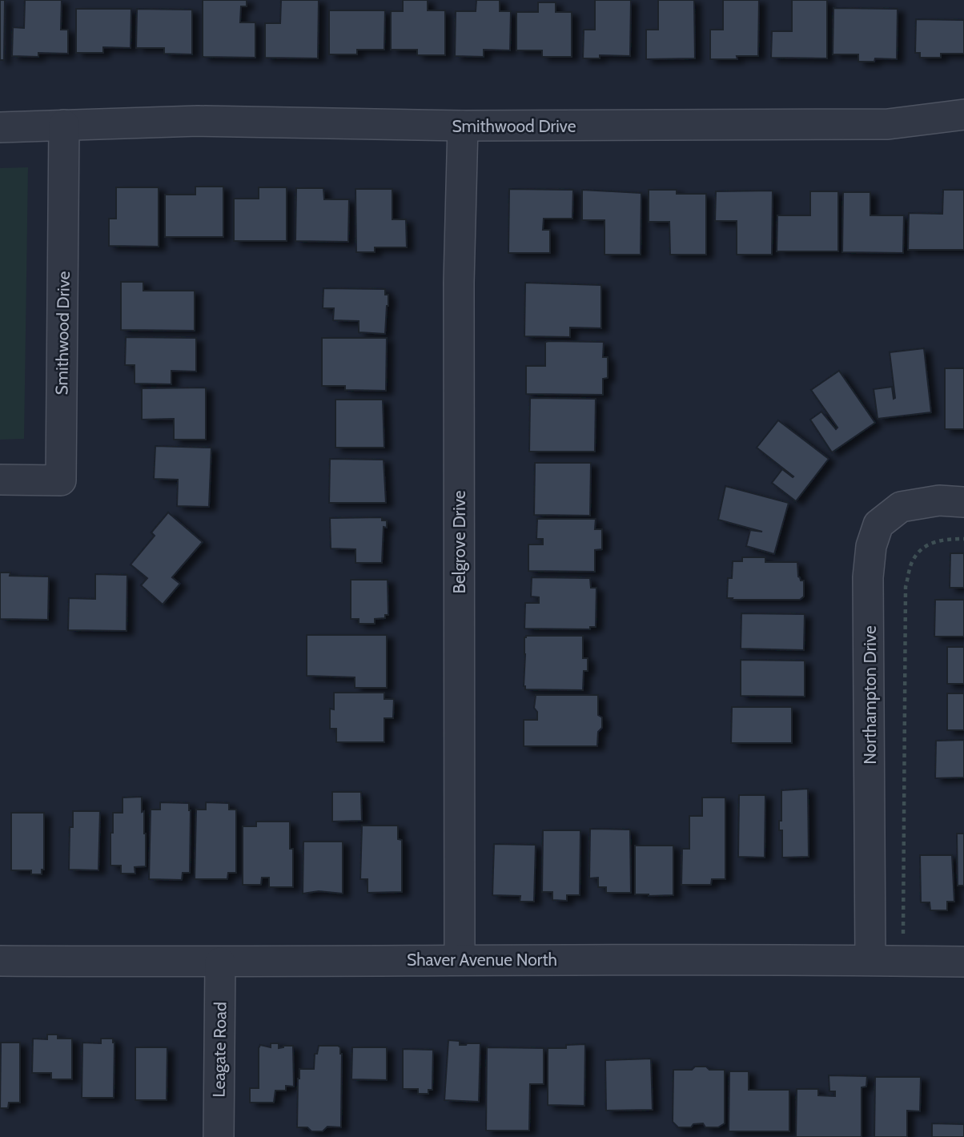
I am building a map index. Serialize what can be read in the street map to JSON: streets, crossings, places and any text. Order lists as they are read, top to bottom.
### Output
{
  "streets": {
    "street": [
      "Smithwood Drive",
      "Belgrove Drive",
      "Northampton Drive",
      "Shaver Avenue North",
      "Leagate Road"
    ]
  },
  "crossings": [
    ["Smithwood Drive", "Belgrove Drive"],
    ["Belgrove Drive", "Shaver Avenue North"],
    ["Northampton Drive", "Shaver Avenue North"],
    ["Shaver Avenue North", "Leagate Road"]
  ]
}
